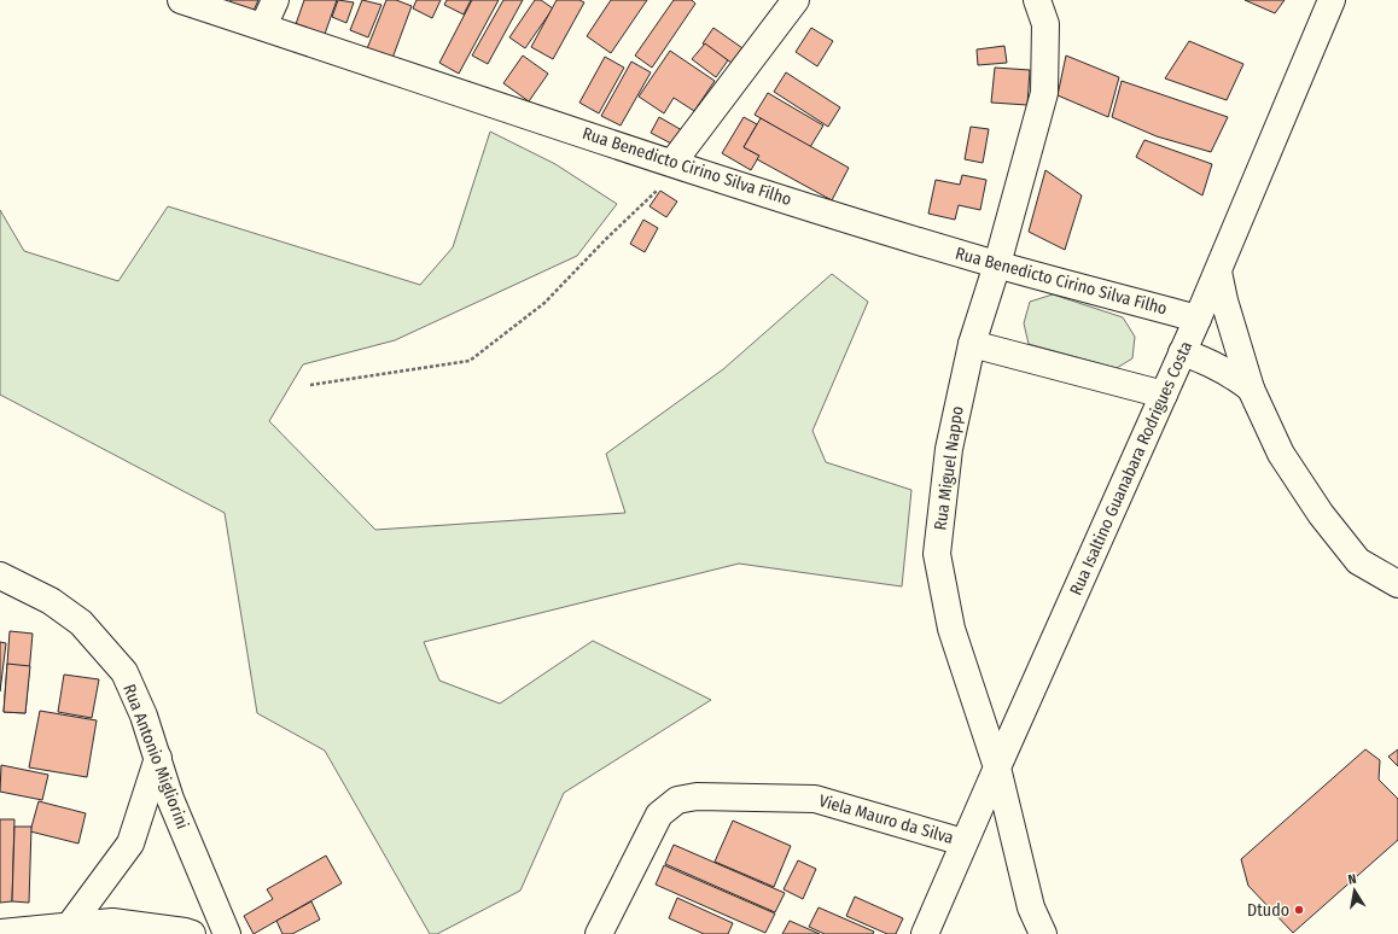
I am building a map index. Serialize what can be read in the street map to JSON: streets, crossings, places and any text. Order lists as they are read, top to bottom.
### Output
{
  "streets": {
    "street": [
      "Rua Benedicto Cirino Silva Filho",
      "Rua Miguel Nappo",
      "Rua Isaltino Guanabara Rodrigues Costa",
      "Rua Antonio Migliorini",
      "Viela Mauro da Silva"
    ]
  },
  "crossings": [
    ["Rua Benedicto Cirino Silva Filho", "Rua Miguel Nappo"],
    ["Rua Benedicto Cirino Silva Filho", "Rua Isaltino Guanabara Rodrigues Costa"],
    ["Rua Miguel Nappo", "Rua Isaltino Guanabara Rodrigues Costa"],
    ["Rua Isaltino Guanabara Rodrigues Costa", "Viela Mauro da Silva"]
  ],
  "places": ["Dtudo"],
  "north": "top"
}
